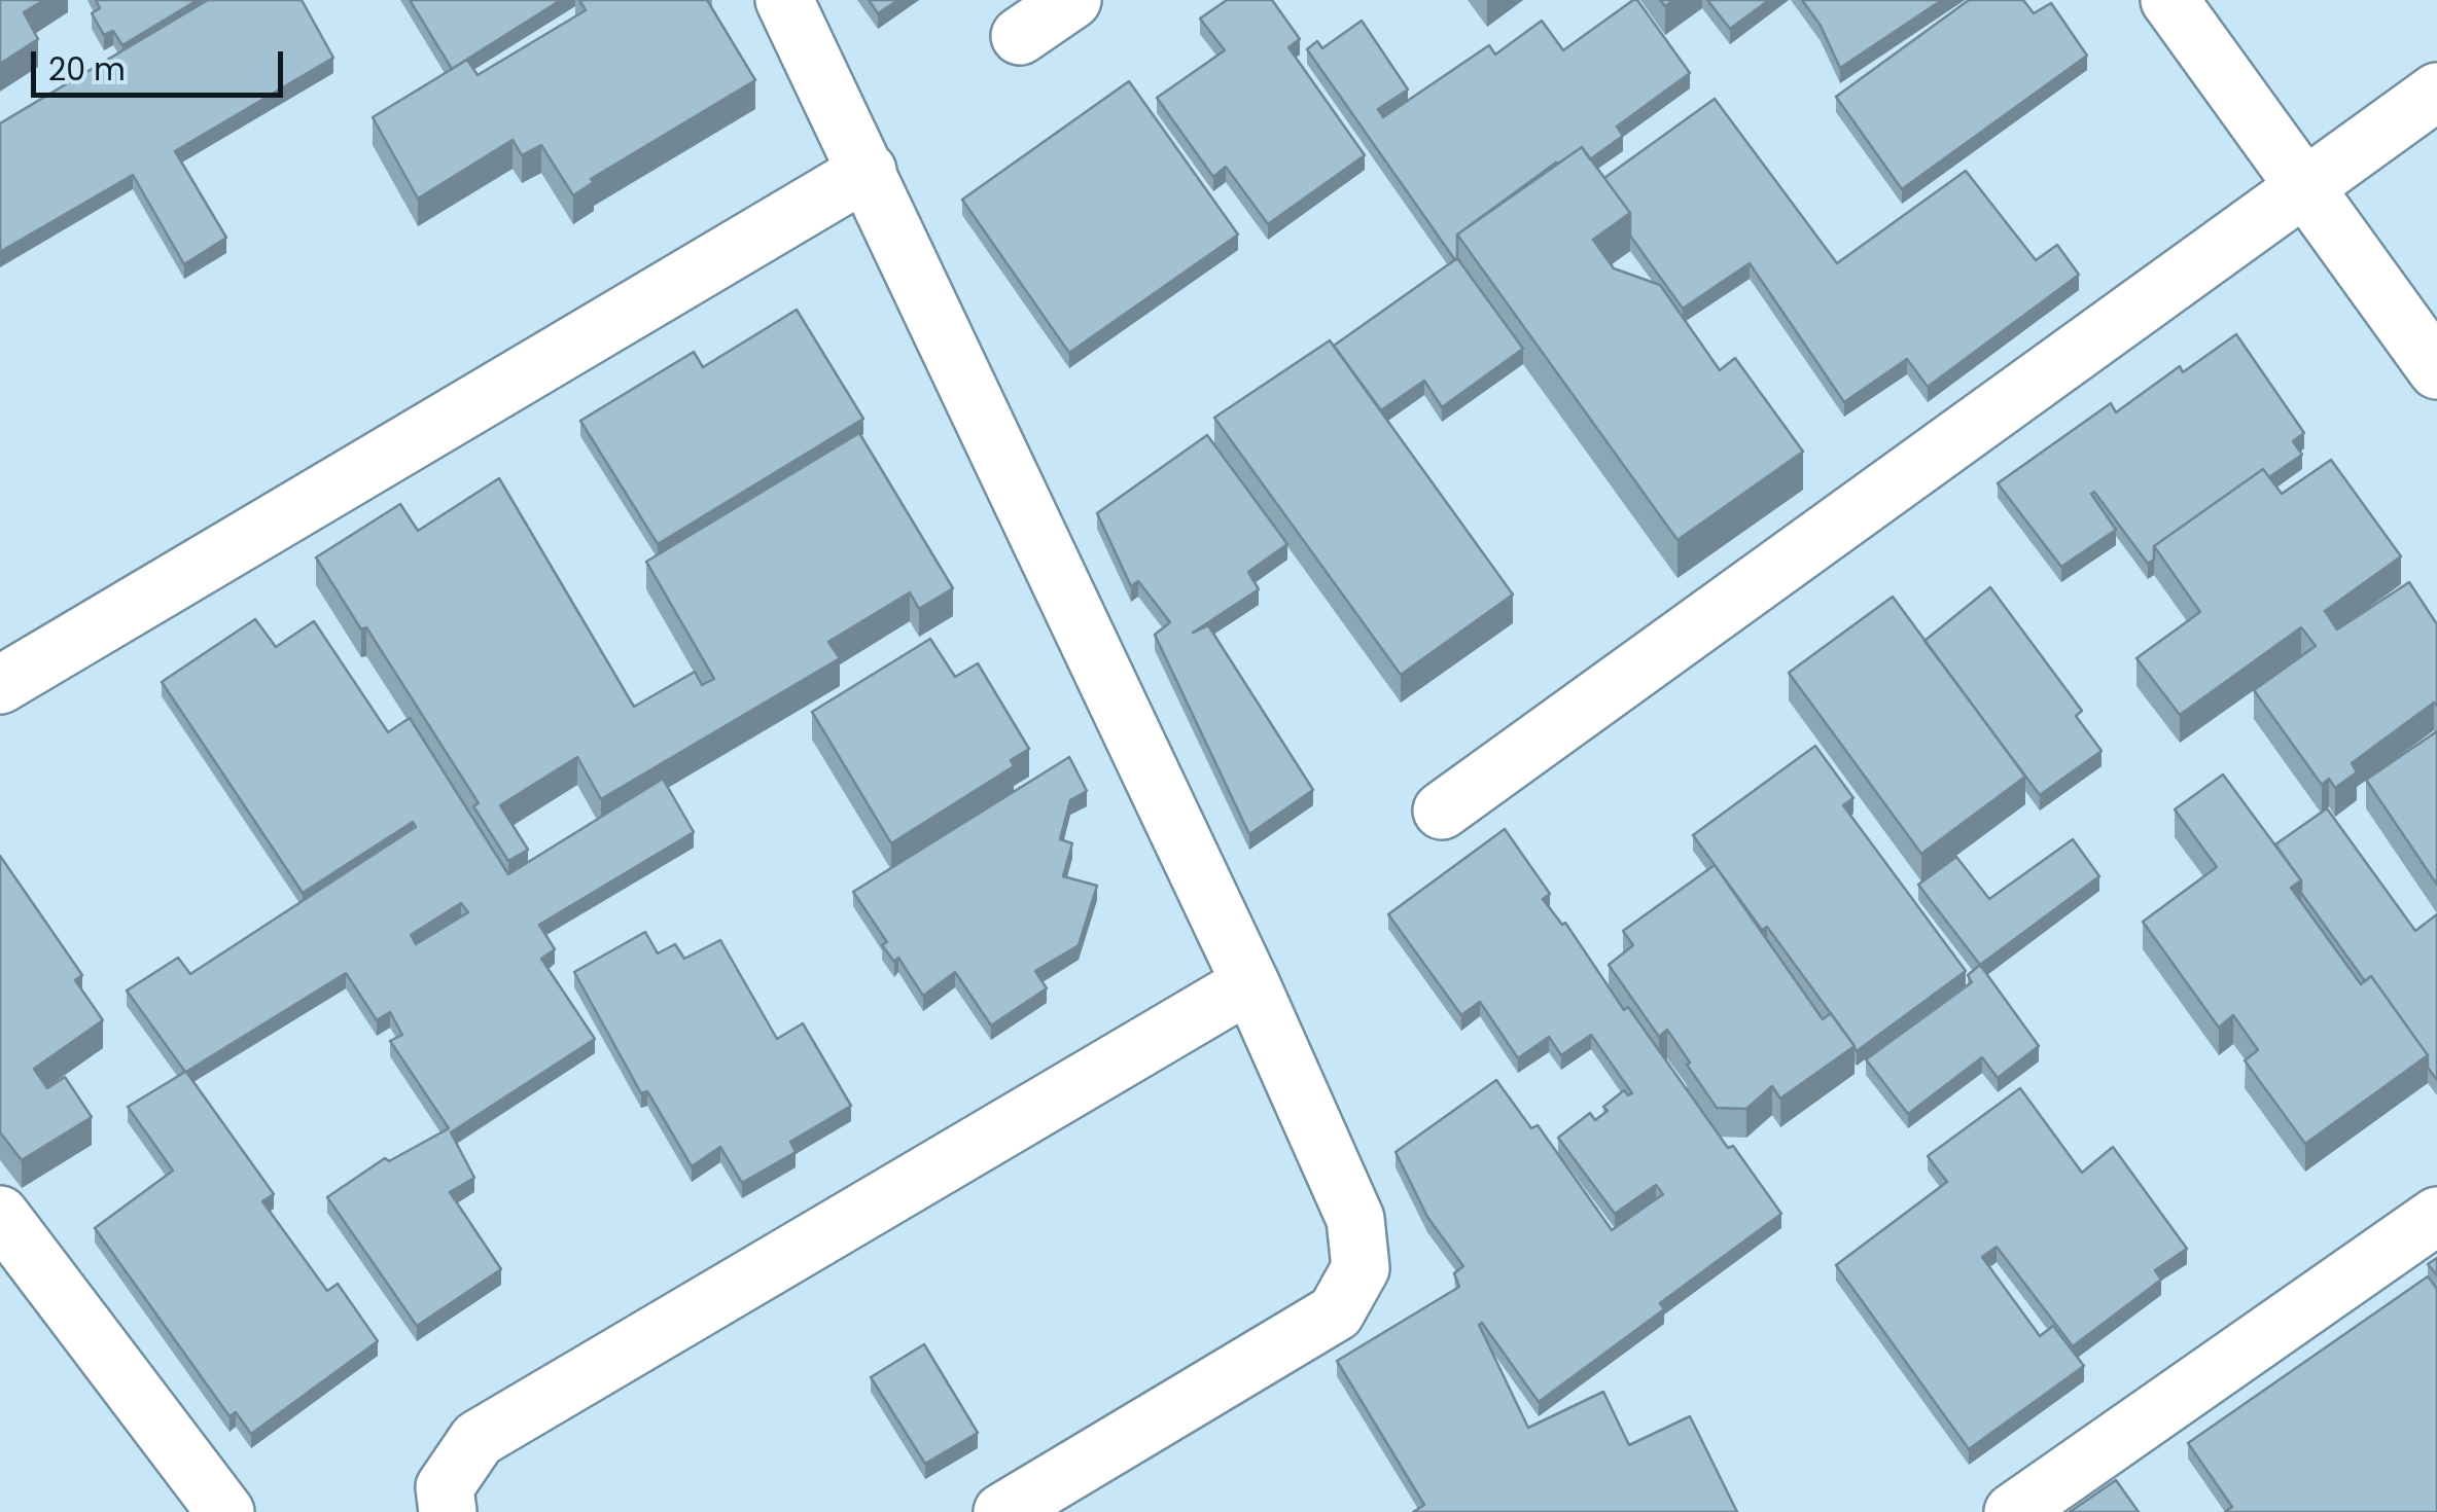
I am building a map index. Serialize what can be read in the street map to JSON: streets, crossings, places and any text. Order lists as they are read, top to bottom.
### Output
{
  "scale_bar": "20 m"
}
